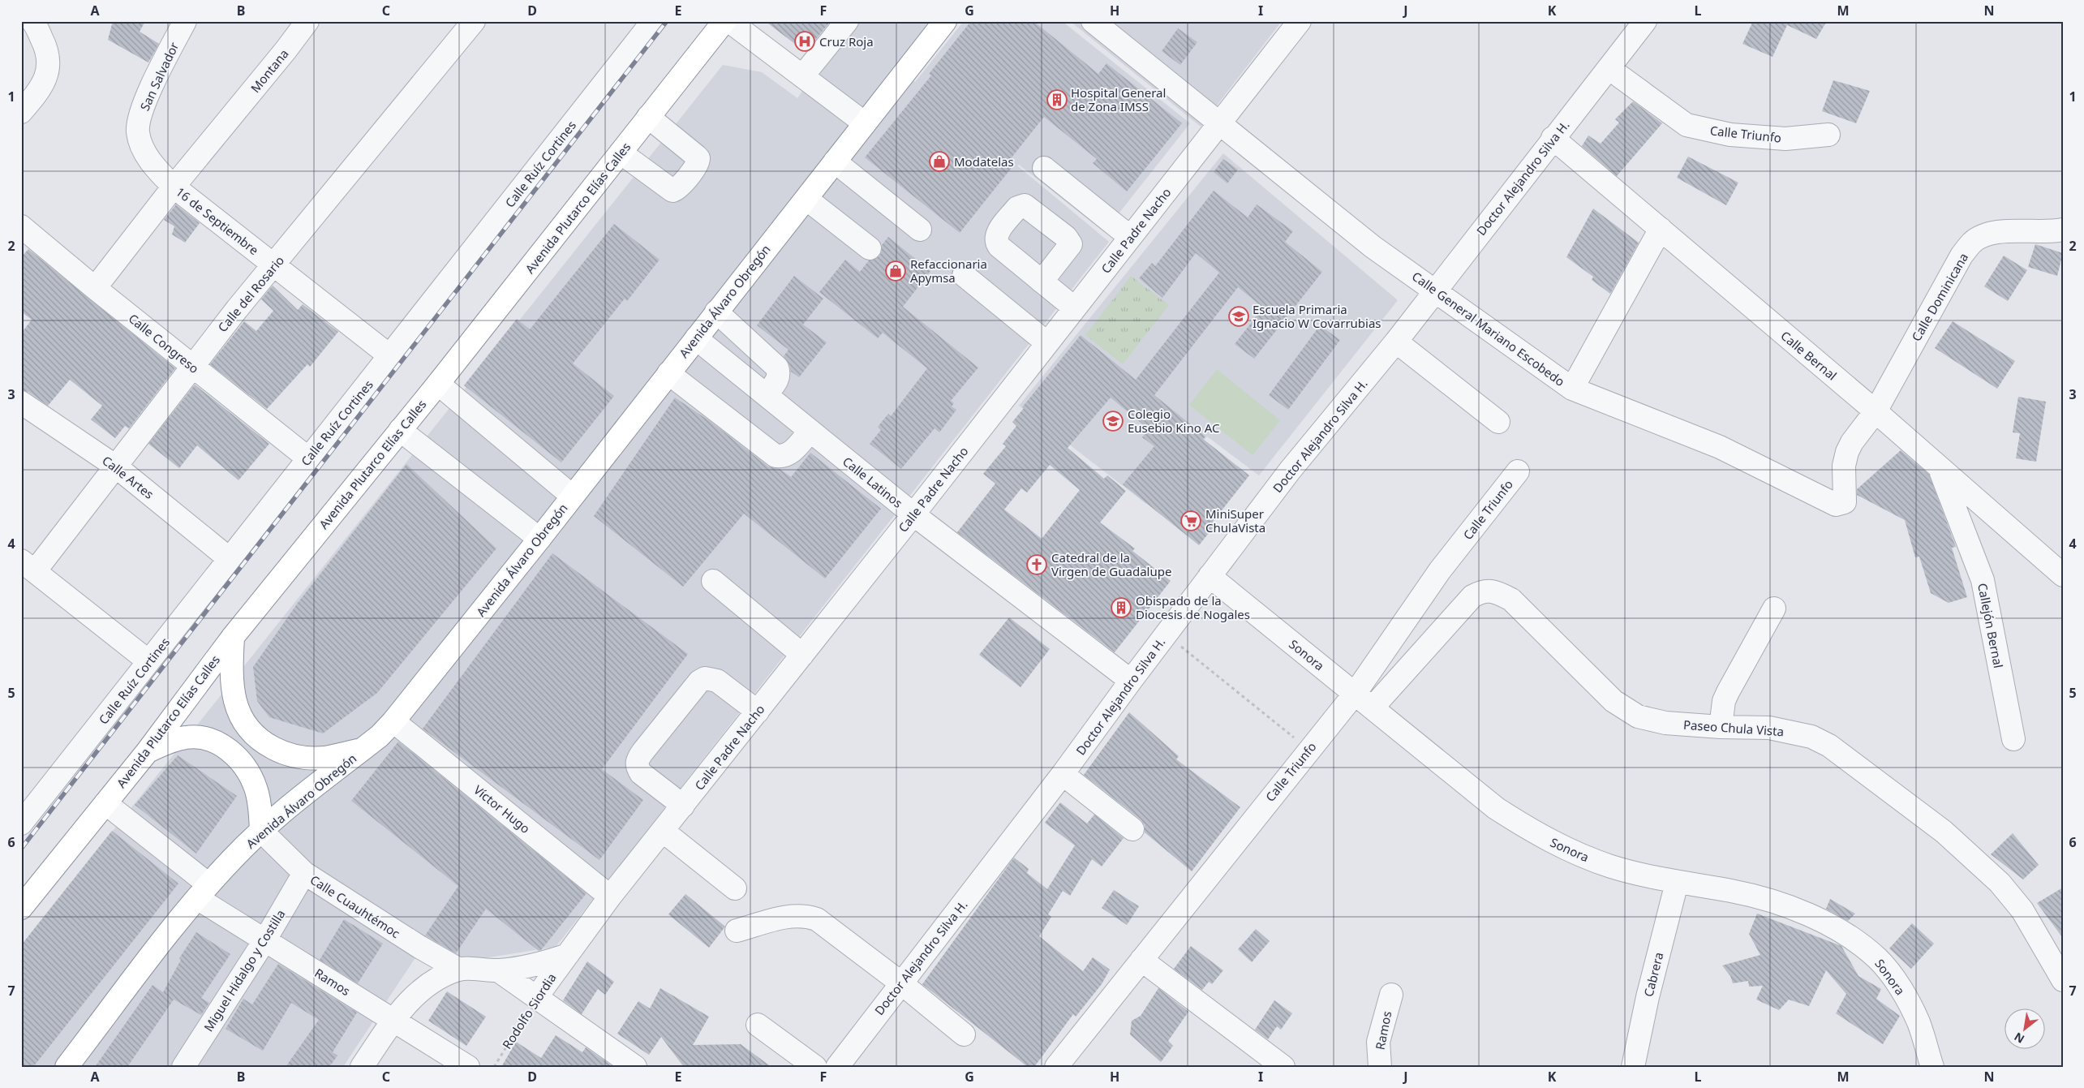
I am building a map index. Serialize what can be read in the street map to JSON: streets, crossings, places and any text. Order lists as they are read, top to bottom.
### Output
{
  "streets": {
    "highway": ["Avenida Plutarco Elías Calles", "Avenida Álvaro Obregón"],
    "street": [
      "Montana",
      "San Salvador",
      "Calle Triunfo",
      "Calle Ruíz Cortines",
      "Doctor Alejandro Silva H.",
      "16 de Septiembre",
      "Calle Padre Nacho",
      "Calle del Rosario",
      "Calle Dominicana",
      "Calle General Mariano Escobedo",
      "Calle Congreso",
      "Calle Bernal",
      "Calle Artes",
      "Calle Latinos",
      "Callejón Bernal",
      "Sonora",
      "Paseo Chula Vista",
      "Víctor Hugo",
      "Calle Cuauhtémoc",
      "Miguel Hidalgo y Costilla",
      "Cabrera",
      "Ramos",
      "Rodolfo Siordia"
    ]
  },
  "crossings": [
    ["Montana", "16 de Septiembre"],
    ["Montana", "Calle Congreso"],
    ["San Salvador", "16 de Septiembre"],
    ["Calle Triunfo", "Doctor Alejandro Silva H."],
    ["Calle Triunfo", "Sonora"],
    ["Calle Ruíz Cortines", "16 de Septiembre"],
    ["Calle Ruíz Cortines", "Calle Congreso"],
    ["Calle Ruíz Cortines", "Calle Artes"],
    ["Doctor Alejandro Silva H.", "Calle General Mariano Escobedo"],
    ["Doctor Alejandro Silva H.", "Calle Bernal"],
    ["Doctor Alejandro Silva H.", "Calle Latinos"],
    ["Doctor Alejandro Silva H.", "Sonora"],
    ["Avenida Plutarco Elías Calles", "Ramos"],
    ["16 de Septiembre", "Calle del Rosario"],
    ["Calle Padre Nacho", "Calle General Mariano Escobedo"],
    ["Calle Padre Nacho", "Calle Latinos"],
    ["Calle Padre Nacho", "Víctor Hugo"],
    ["Calle Padre Nacho", "Rodolfo Siordia"],
    ["Calle del Rosario", "Calle Congreso"],
    ["Calle del Rosario", "Calle Artes"],
    ["Calle Dominicana", "Calle General Mariano Escobedo"],
    ["Calle Dominicana", "Calle Bernal"],
    ["Avenida Álvaro Obregón", "Calle Latinos"],
    ["Avenida Álvaro Obregón", "Víctor Hugo"],
    ["Avenida Álvaro Obregón", "Calle Cuauhtémoc"],
    ["Avenida Álvaro Obregón", "Ramos"],
    ["Calle General Mariano Escobedo", "Calle Bernal"],
    ["Calle Bernal", "Callejón Bernal"],
    ["Sonora", "Paseo Chula Vista"],
    ["Sonora", "Cabrera"],
    ["Calle Cuauhtémoc", "Miguel Hidalgo y Costilla"],
    ["Miguel Hidalgo y Costilla", "Ramos"]
  ],
  "places": {
    "hospital": ["Cruz Roja"],
    "building": ["Hospital General de Zona IMSS", "Obispado de la Diocesis de Nogales"],
    "shop": ["Modatelas", "Refaccionaria Apymsa"],
    "school or university": ["Escuela Primaria Ignacio W Covarrubias", "Colegio Eusebio Kino AC"],
    "supermarket": ["MiniSuper ChulaVista"],
    "church": ["Catedral de la Virgen de Guadalupe"]
  },
  "north": "bottom left",
  "grid": {
    "columns": [
      "A",
      "B",
      "C",
      "D",
      "E",
      "F",
      "G",
      "H",
      "I",
      "J",
      "K",
      "L",
      "M",
      "N"
    ],
    "rows": [
      "1",
      "2",
      "3",
      "4",
      "5",
      "6",
      "7"
    ]
  }
}
